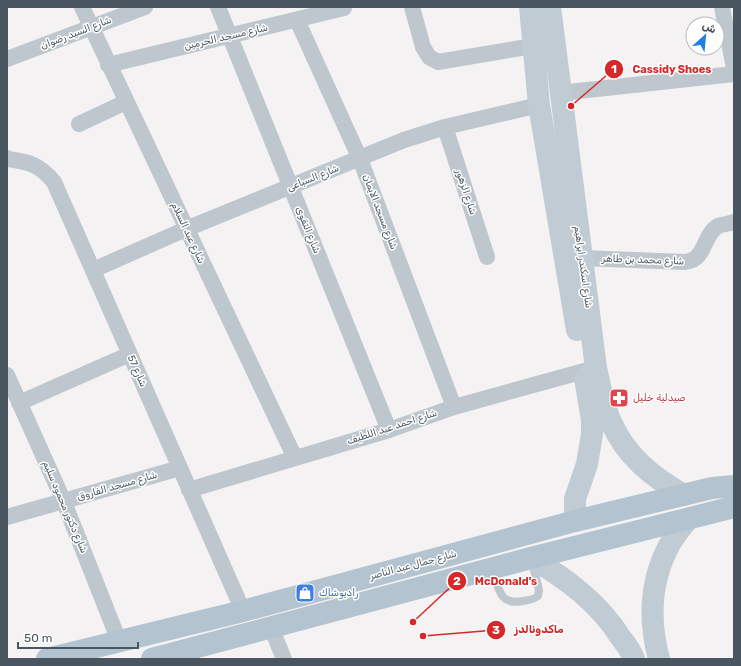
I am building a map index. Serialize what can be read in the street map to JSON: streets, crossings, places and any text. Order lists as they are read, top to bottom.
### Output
{
  "streets": {
    "main road": ["شارع جمال عبد الناصر"],
    "street": [
      "شارع السيد رضوان",
      "شارع مسجد الحرمين",
      "شارع السباعى",
      "شارع الزهور",
      "شارع مسجد الايمان",
      "شارع التقوى",
      "شارع عبد السلام",
      "شارع محمد بن طاهر",
      "شارع اسكندر ابراهيم",
      "شارع 57",
      "شارع احمد عبد اللطيف",
      "شارع مسجد الفاروق",
      "شارع دكتور محمود سليم"
    ]
  },
  "crossings": [
    ["شارع السيد رضوان", "شارع عبد السلام"],
    ["شارع مسجد الحرمين", "شارع مسجد الايمان"],
    ["شارع مسجد الحرمين", "شارع التقوى"],
    ["شارع مسجد الحرمين", "شارع عبد السلام"],
    ["شارع السباعى", "شارع الزهور"],
    ["شارع السباعى", "شارع مسجد الايمان"],
    ["شارع السباعى", "شارع التقوى"],
    ["شارع السباعى", "شارع عبد السلام"],
    ["شارع السباعى", "شارع اسكندر ابراهيم"],
    ["شارع السباعى", "شارع 57"],
    ["شارع مسجد الايمان", "شارع احمد عبد اللطيف"],
    ["شارع التقوى", "شارع احمد عبد اللطيف"],
    ["شارع عبد السلام", "شارع احمد عبد اللطيف"],
    ["شارع محمد بن طاهر", "شارع اسكندر ابراهيم"],
    ["شارع اسكندر ابراهيم", "شارع احمد عبد اللطيف"],
    ["شارع اسكندر ابراهيم", "شارع جمال عبد الناصر"],
    ["شارع 57", "شارع احمد عبد اللطيف"],
    ["شارع 57", "شارع مسجد الفاروق"],
    ["شارع 57", "شارع جمال عبد الناصر"],
    ["شارع مسجد الفاروق", "شارع دكتور محمود سليم"],
    ["شارع دكتور محمود سليم", "شارع جمال عبد الناصر"]
  ],
  "places": {
    "other": ["Cassidy Shoes", "McDonald's", "ماكدونالدز"],
    "pharmacy": ["صيدلية خليل"],
    "shop": ["راديوشاك"]
  },
  "scale_bar": "50 m",
  "north": "top right"
}
